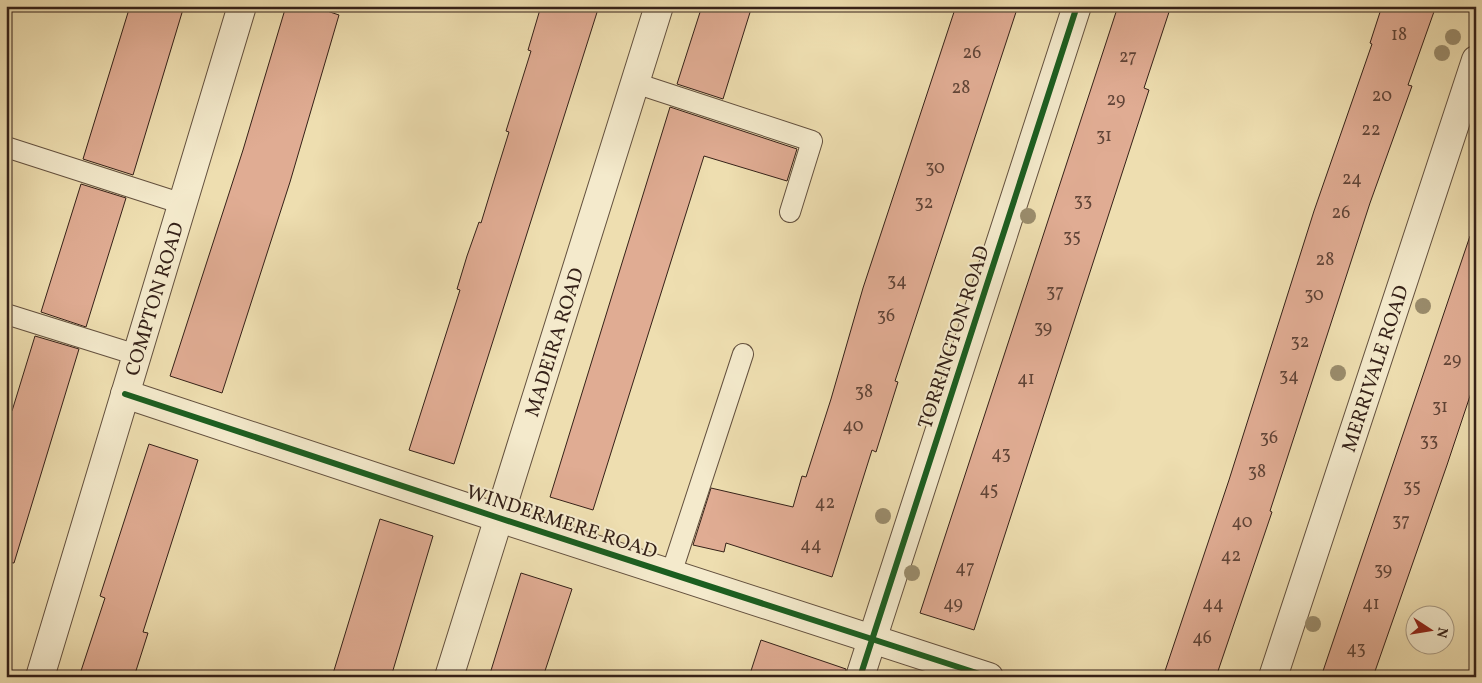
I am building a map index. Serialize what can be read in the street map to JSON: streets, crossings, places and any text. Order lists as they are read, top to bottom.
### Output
{
  "streets": {
    "street": [
      "COMPTON ROAD",
      "TORRINGTON ROAD",
      "MADEIRA ROAD",
      "MERRIVALE ROAD",
      "WINDERMERE ROAD"
    ]
  },
  "crossings": [
    ["COMPTON ROAD", "WINDERMERE ROAD"],
    ["TORRINGTON ROAD", "WINDERMERE ROAD"],
    ["MADEIRA ROAD", "WINDERMERE ROAD"]
  ],
  "house_numbers": [
    "18",
    "26",
    "27",
    "28",
    "20",
    "29",
    "22",
    "31",
    "30",
    "24",
    "33",
    "32",
    "26",
    "35",
    "28",
    "34",
    "37",
    "30",
    "36",
    "39",
    "32",
    "29",
    "34",
    "41",
    "38",
    "31",
    "40",
    "36",
    "33",
    "43",
    "38",
    "35",
    "45",
    "42",
    "37",
    "40",
    "44",
    "42",
    "47",
    "39",
    "49",
    "44",
    "41",
    "46",
    "43"
  ],
  "north": "right"
}
